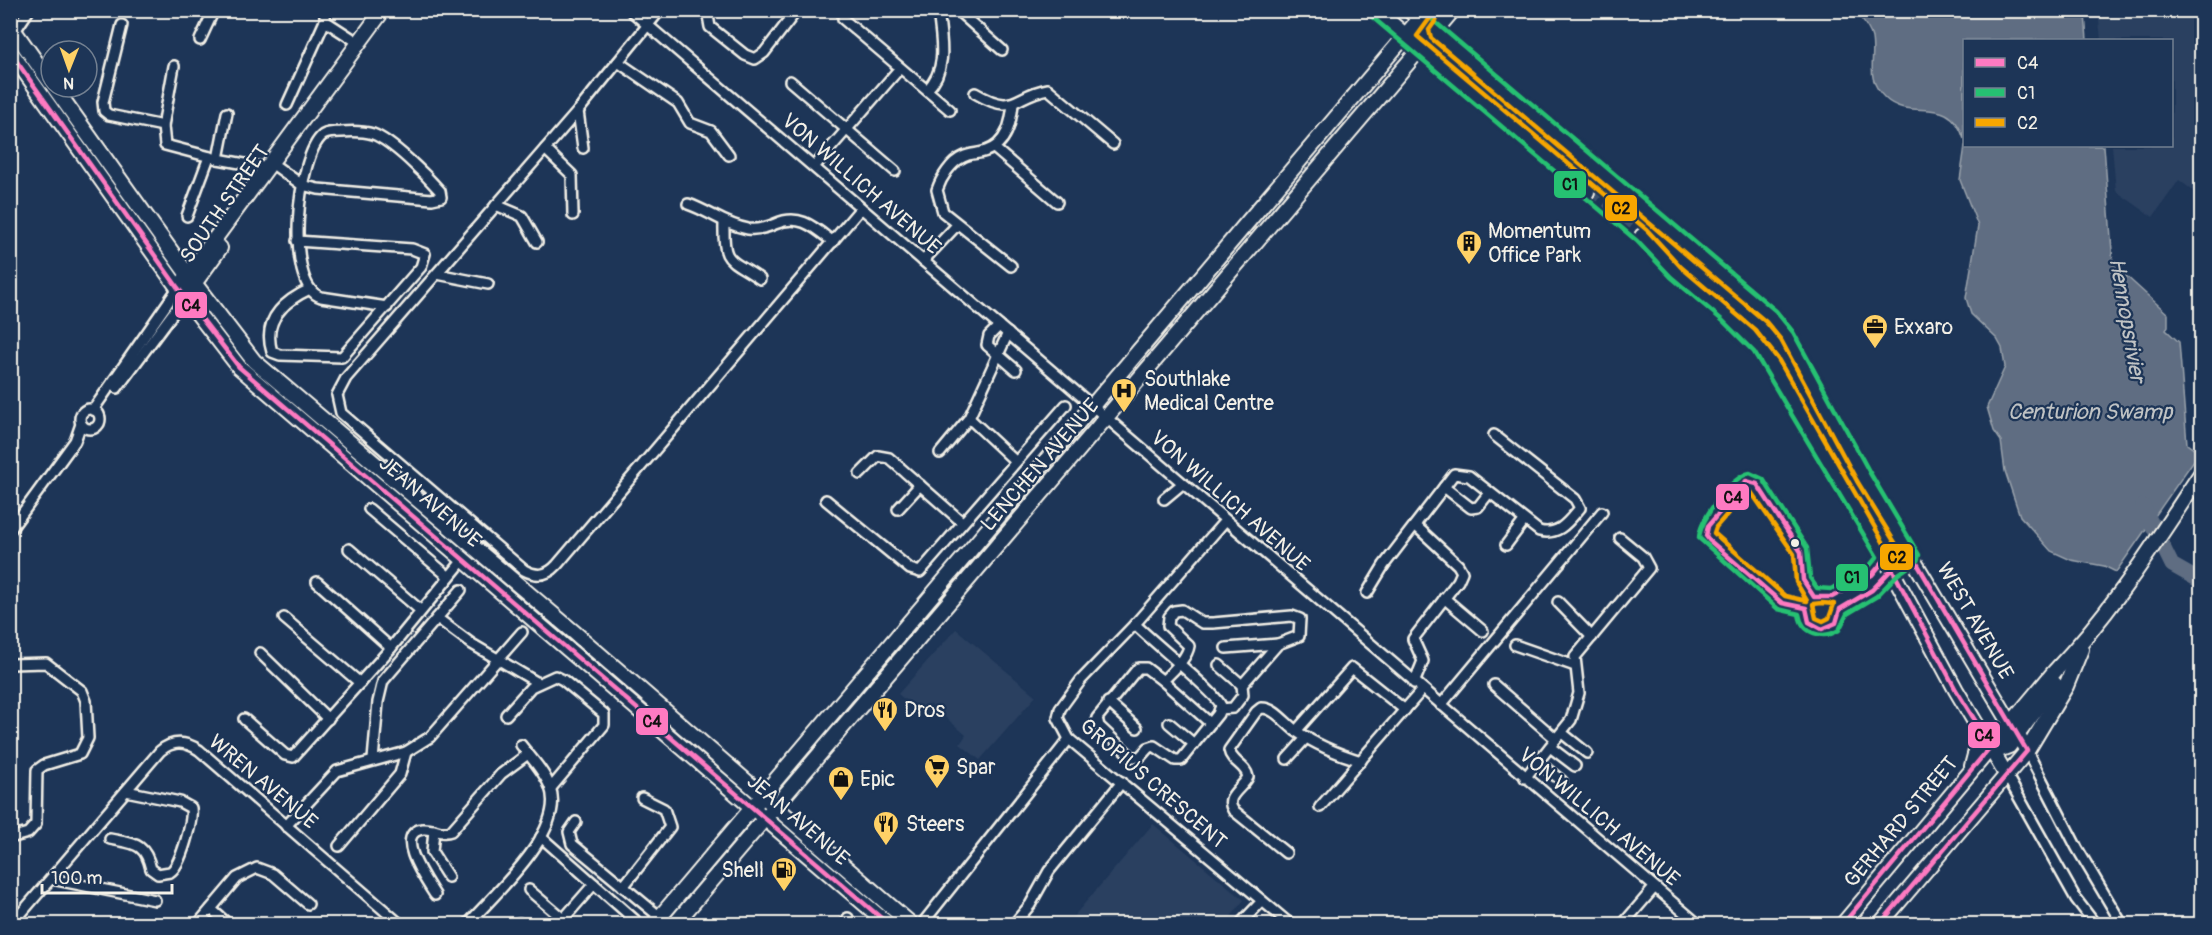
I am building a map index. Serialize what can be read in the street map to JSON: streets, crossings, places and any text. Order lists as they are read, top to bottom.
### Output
{
  "streets": {
    "main road": [
      "SOUTH STREET",
      "LENCHEN AVENUE",
      "JEAN AVENUE",
      "WEST AVENUE",
      "GERHARD STREET"
    ],
    "street": ["VON WILLICH AVENUE", "WREN AVENUE", "GROPIUS CRESCENT"]
  },
  "crossings": [
    ["VON WILLICH AVENUE", "LENCHEN AVENUE"],
    ["VON WILLICH AVENUE", "GROPIUS CRESCENT"],
    ["SOUTH STREET", "JEAN AVENUE"],
    ["LENCHEN AVENUE", "JEAN AVENUE"],
    ["LENCHEN AVENUE", "WEST AVENUE"],
    ["WEST AVENUE", "GERHARD STREET"]
  ],
  "water": ["Hennopsrivier", "Centurion Swamp"],
  "places": {
    "building": ["Momentum Office Park"],
    "office": ["Exxaro"],
    "hospital": ["Southlake Medical Centre"],
    "restaurant": ["Dros", "Steers"],
    "supermarket": ["Spar"],
    "shop": ["Epic"],
    "fuel station": ["Shell"]
  },
  "lines": ["transit line C1", "transit line C2", "transit line C4"],
  "legend": ["C4", "C1", "C2"],
  "scale_bar": "100 m",
  "north": "bottom"
}
